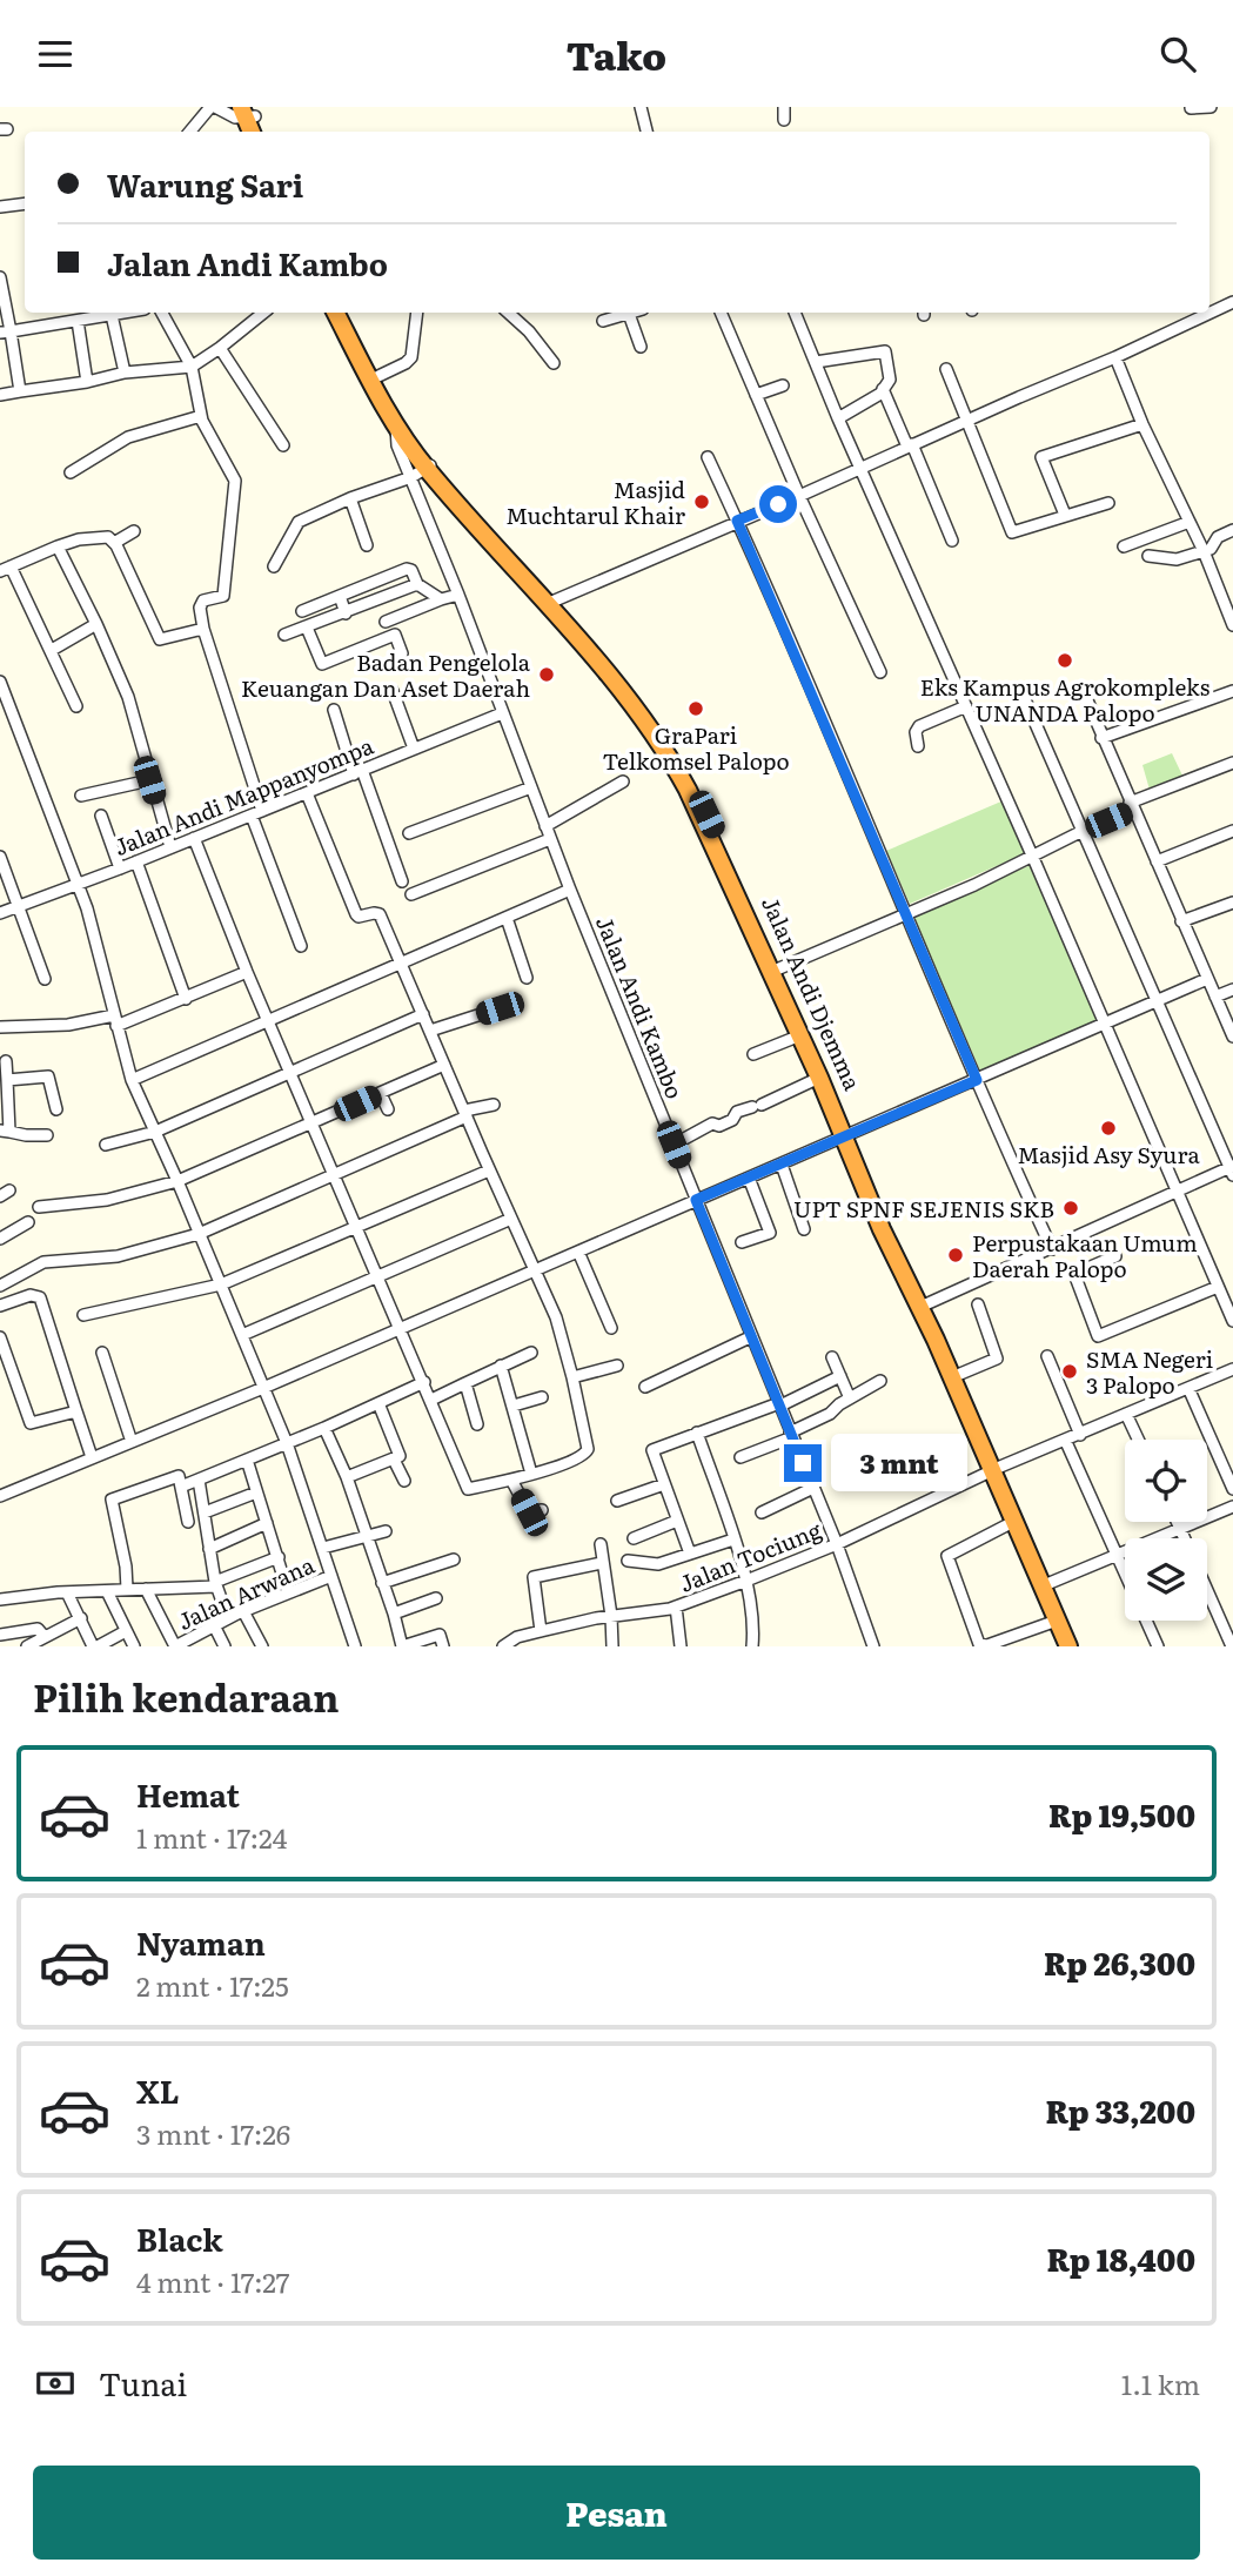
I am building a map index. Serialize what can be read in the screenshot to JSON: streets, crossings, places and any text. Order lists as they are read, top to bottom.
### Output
{
  "streets": {
    "highway": ["Jalan Andi Djemma"],
    "street": [
      "Jalan Andi Mappanyompa",
      "Jalan Andi Kambo",
      "Jalan Tociung",
      "Jalan Arwana"
    ]
  },
  "crossings": [
    ["Jalan Andi Mappanyompa", "Jalan Andi Kambo"],
    ["Jalan Andi Djemma", "Jalan Andi Kambo"],
    ["Jalan Andi Djemma", "Jalan Tociung"],
    ["Jalan Andi Kambo", "Jalan Tociung"]
  ],
  "places": [
    "Masjid Muchtarul Khair",
    "Eks Kampus Agrokompleks UNANDA Palopo",
    "Badan Pengelola Keuangan Dan Aset Daerah",
    "GraPari Telkomsel Palopo",
    "Masjid Asy Syura",
    "UPT SPNF SEJENIS SKB",
    "Perpustakaan Umum Daerah Palopo",
    "SMA Negeri 3 Palopo"
  ],
  "page": {
    "header": "Tako",
    "banner": ["Warung Sari", "Jalan Andi Kambo"],
    "bubble": "3 mnt",
    "heading": "Pilih kendaraan",
    "list": [
      {
        "name": "Hemat",
        "note": "1 mnt · 17:24",
        "value": "Rp 19,500"
      },
      {
        "name": "Nyaman",
        "note": "2 mnt · 17:25",
        "value": "Rp 26,300"
      },
      {
        "name": "XL",
        "note": "3 mnt · 17:26",
        "value": "Rp 33,200"
      },
      {
        "name": "Black",
        "note": "4 mnt · 17:27",
        "value": "Rp 18,400"
      }
    ],
    "pay": ["Tunai", "1.1 km"],
    "buttons": "Pesan"
  }
}
